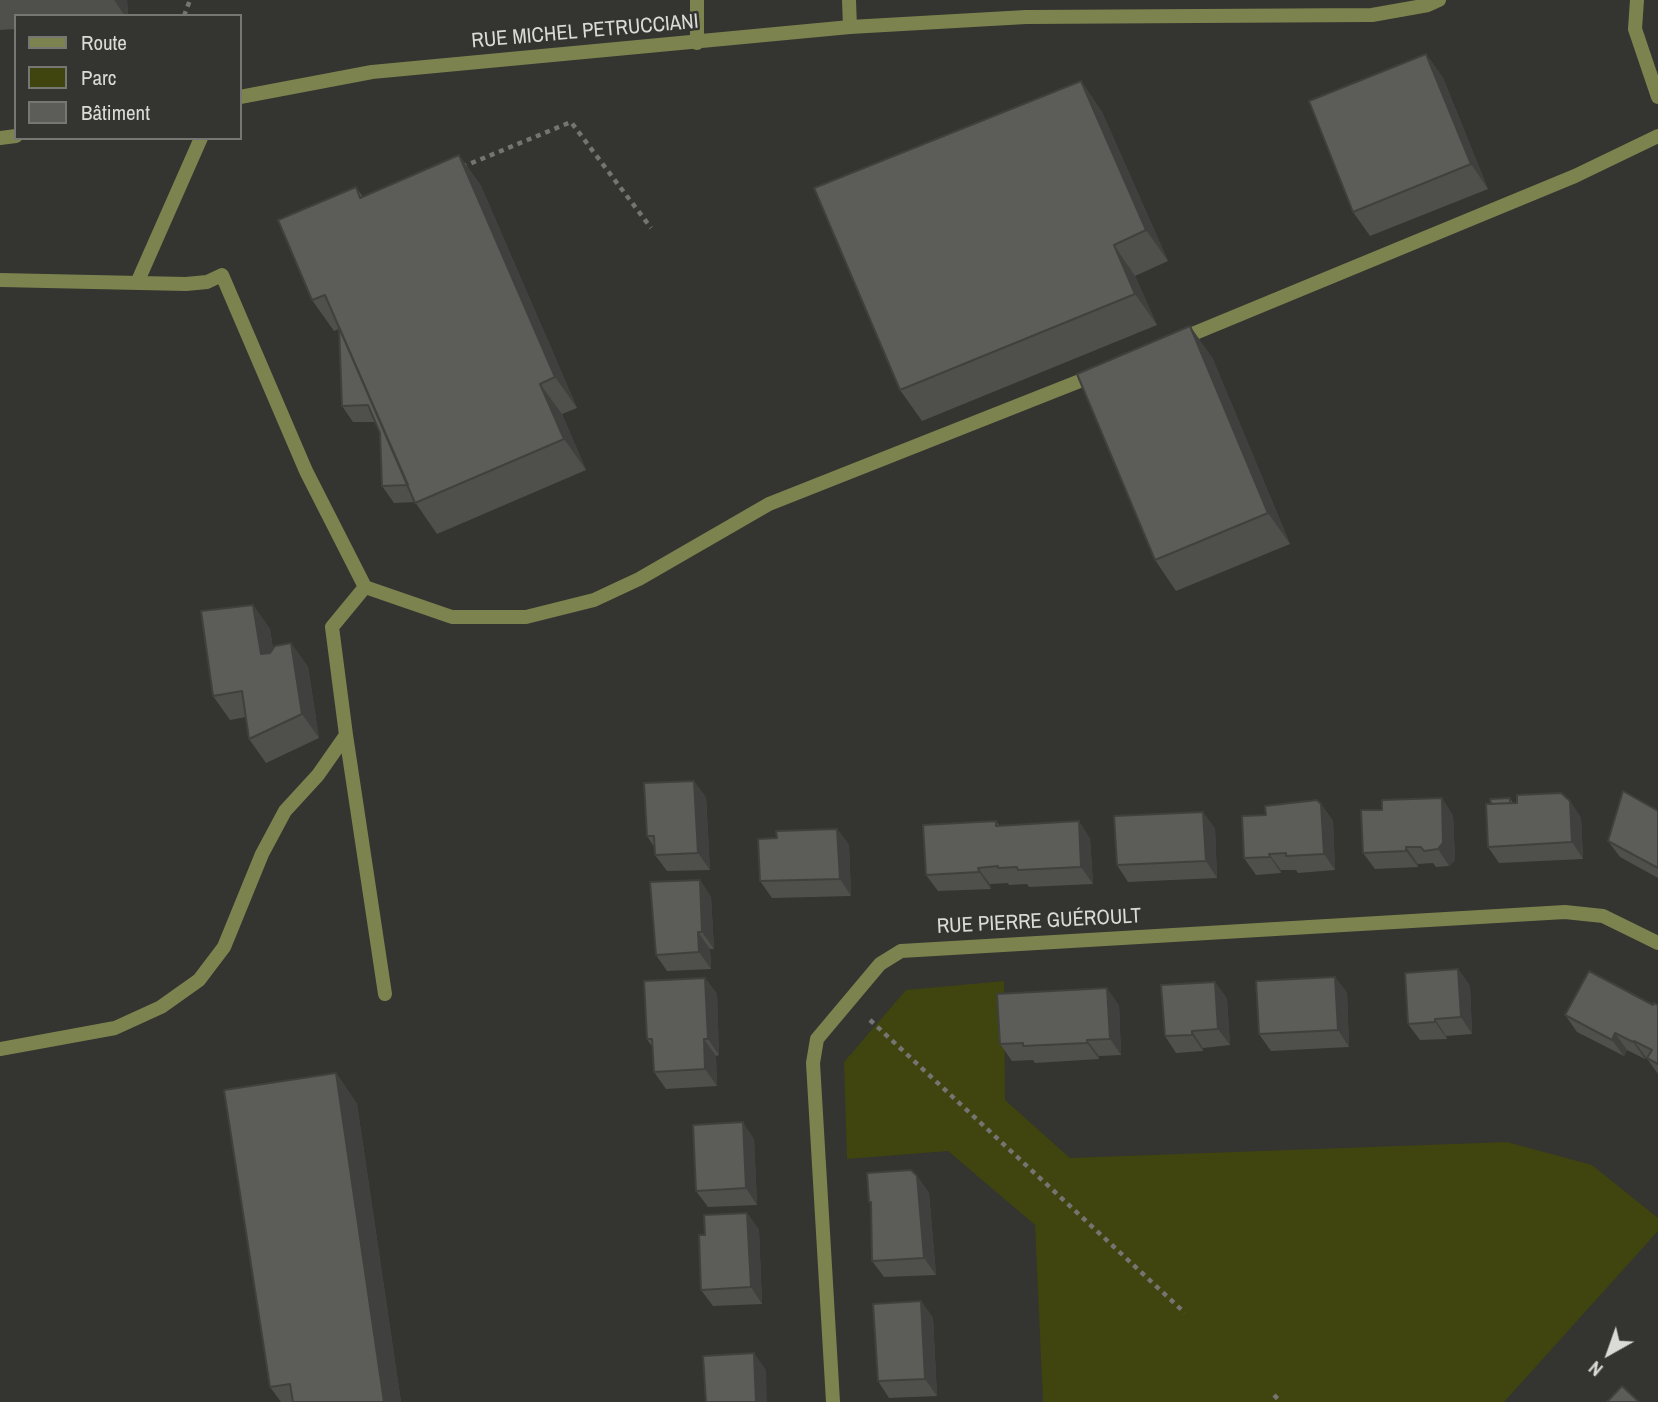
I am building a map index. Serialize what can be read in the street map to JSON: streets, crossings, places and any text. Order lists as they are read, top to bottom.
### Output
{
  "streets": {
    "street": ["RUE MICHEL PETRUCCIANI", "RUE PIERRE GUÉROULT"]
  },
  "legend": ["Route", "Parc", "Bâtiment"],
  "north": "bottom left"
}
